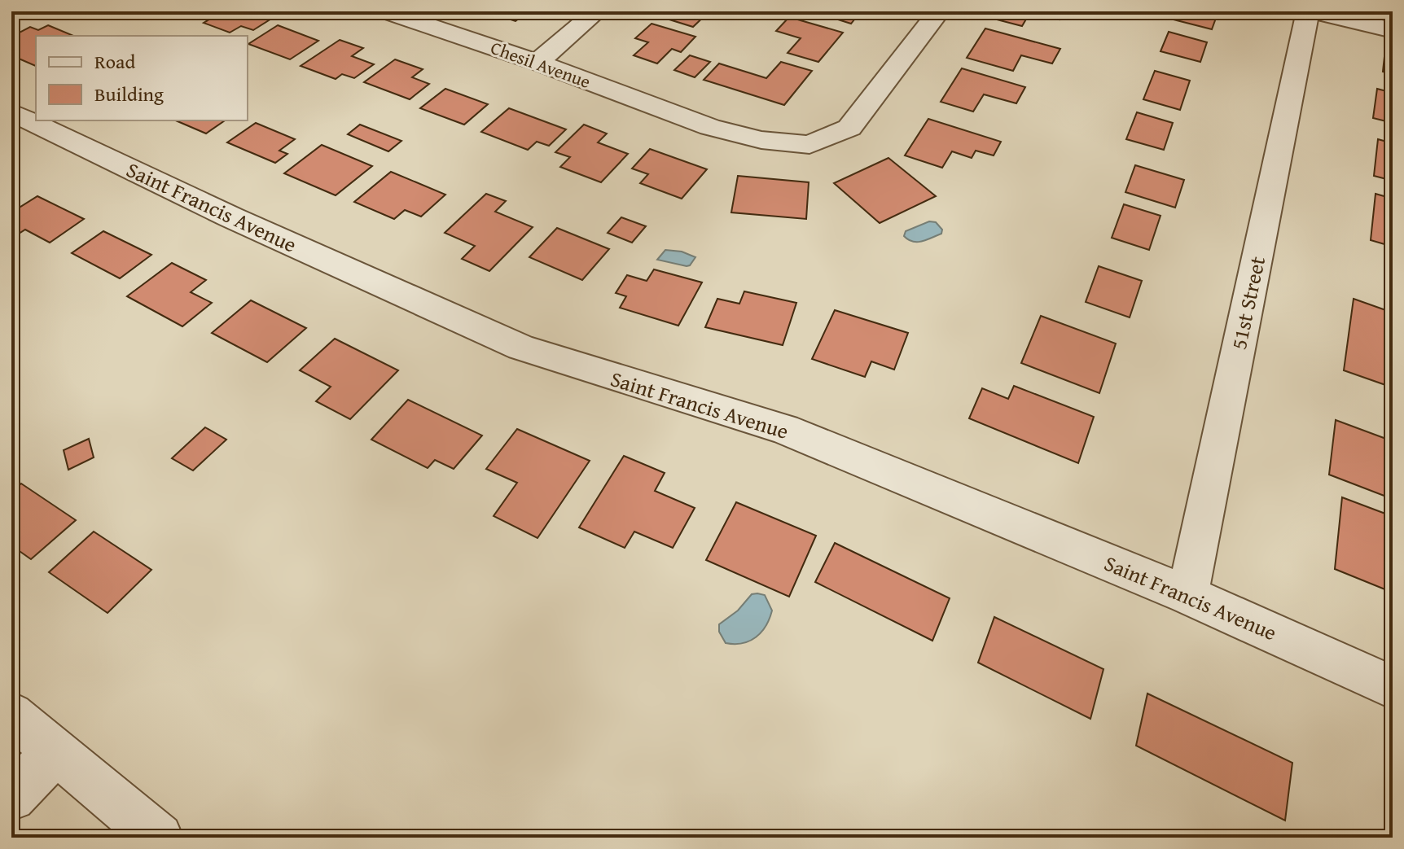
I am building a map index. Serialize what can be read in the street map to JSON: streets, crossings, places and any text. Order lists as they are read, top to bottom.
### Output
{
  "streets": {
    "street": ["Chesil Avenue", "Saint Francis Avenue", "51st Street"]
  },
  "crossings": [
    ["Saint Francis Avenue", "51st Street"]
  ],
  "legend": ["Road", "Building"]
}
